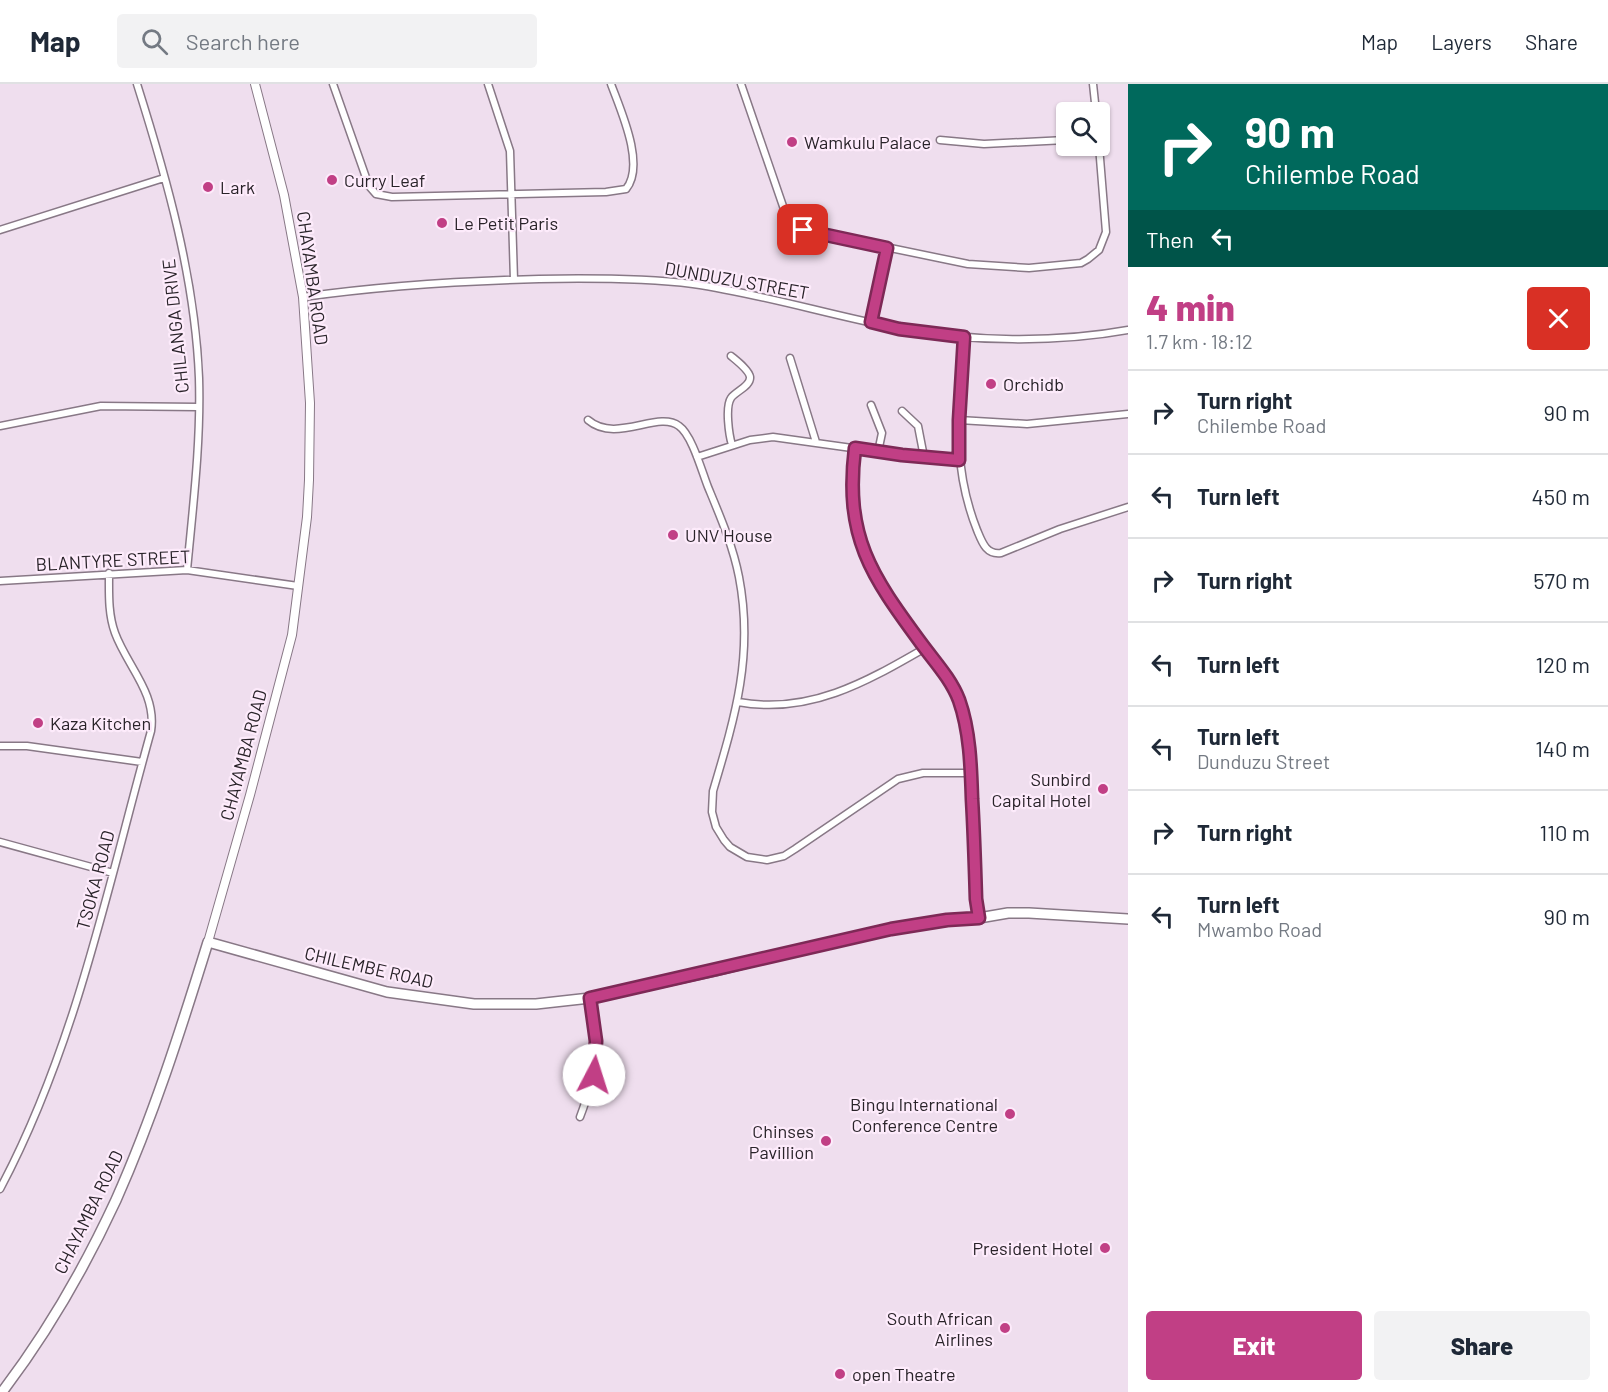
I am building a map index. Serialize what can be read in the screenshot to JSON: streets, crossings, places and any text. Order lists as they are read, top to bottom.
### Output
{
  "streets": {
    "main road": ["CHAYAMBA ROAD", "CHILEMBE ROAD"],
    "street": [
      "DUNDUZU STREET",
      "CHILANGA DRIVE",
      "BLANTYRE STREET",
      "TSOKA ROAD"
    ]
  },
  "crossings": [
    ["CHAYAMBA ROAD", "DUNDUZU STREET"],
    ["CHAYAMBA ROAD", "BLANTYRE STREET"],
    ["CHAYAMBA ROAD", "CHILEMBE ROAD"],
    ["CHILANGA DRIVE", "BLANTYRE STREET"],
    ["BLANTYRE STREET", "TSOKA ROAD"]
  ],
  "places": [
    "Wamkulu Palace",
    "Curry Leaf",
    "Lark",
    "Le Petit Paris",
    "Orchidb",
    "UNV House",
    "Kaza Kitchen",
    "Sunbird Capital Hotel",
    "Bingu International Conference Centre",
    "Chinses Pavillion",
    "President Hotel",
    "South African Airlines",
    "open Theatre"
  ],
  "page": {
    "header": "Map",
    "search": "Search here",
    "nav": ["Map", "Layers", "Share"],
    "turn": ["90 m", "Chilembe Road"],
    "then": "Then",
    "heading": ["4 min", "1.7 km · 18:12"],
    "list": [
      {
        "name": "Turn right",
        "note": "Chilembe Road",
        "value": "90 m"
      },
      {
        "name": "Turn left",
        "value": "450 m"
      },
      {
        "name": "Turn right",
        "value": "570 m"
      },
      {
        "name": "Turn left",
        "value": "120 m"
      },
      {
        "name": "Turn left",
        "note": "Dunduzu Street",
        "value": "140 m"
      },
      {
        "name": "Turn right",
        "value": "110 m"
      },
      {
        "name": "Turn left",
        "note": "Mwambo Road",
        "value": "90 m"
      }
    ],
    "buttons": ["Exit", "Share"]
  }
}
